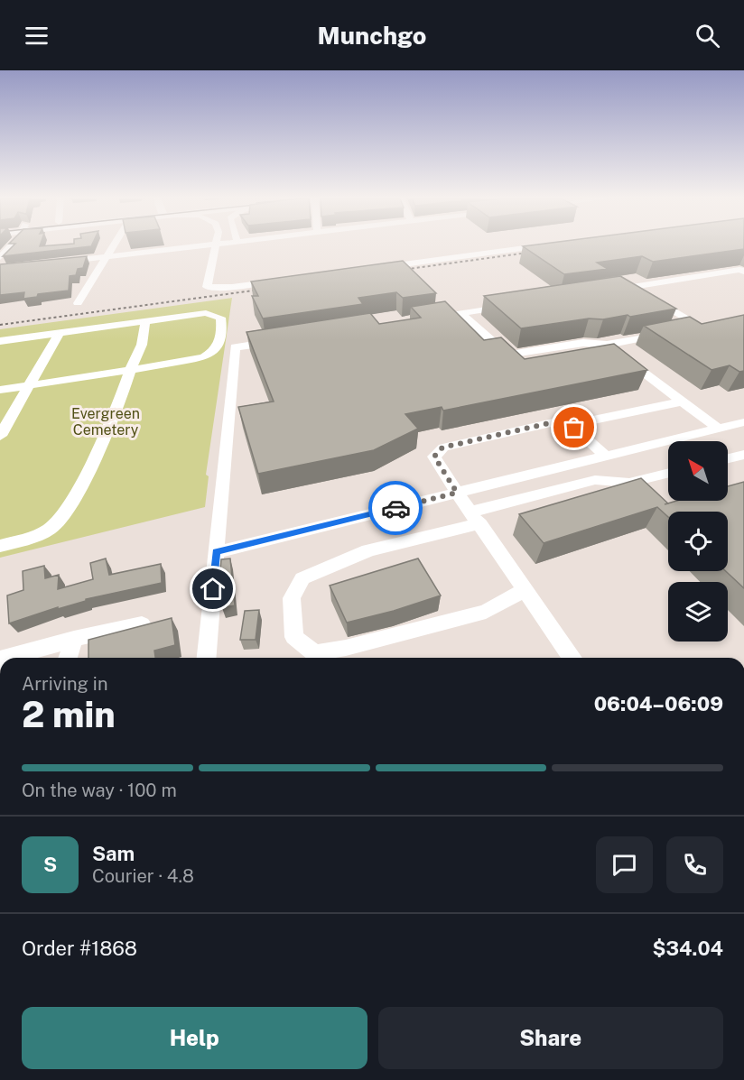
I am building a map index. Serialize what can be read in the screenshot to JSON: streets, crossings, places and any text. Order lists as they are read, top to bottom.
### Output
{
  "parks": ["Evergreen Cemetery"],
  "north": "top left",
  "page": {
    "header": "Munchgo",
    "heading": ["2 min", "Arriving in", "06:04–06:09"],
    "panel": [
      "Sam",
      "Courier · 4.8",
      "Order #1868",
      "$34.04"
    ],
    "bar": "On the way · 100 m",
    "round": "S",
    "buttons": ["Help", "Share"]
  }
}
